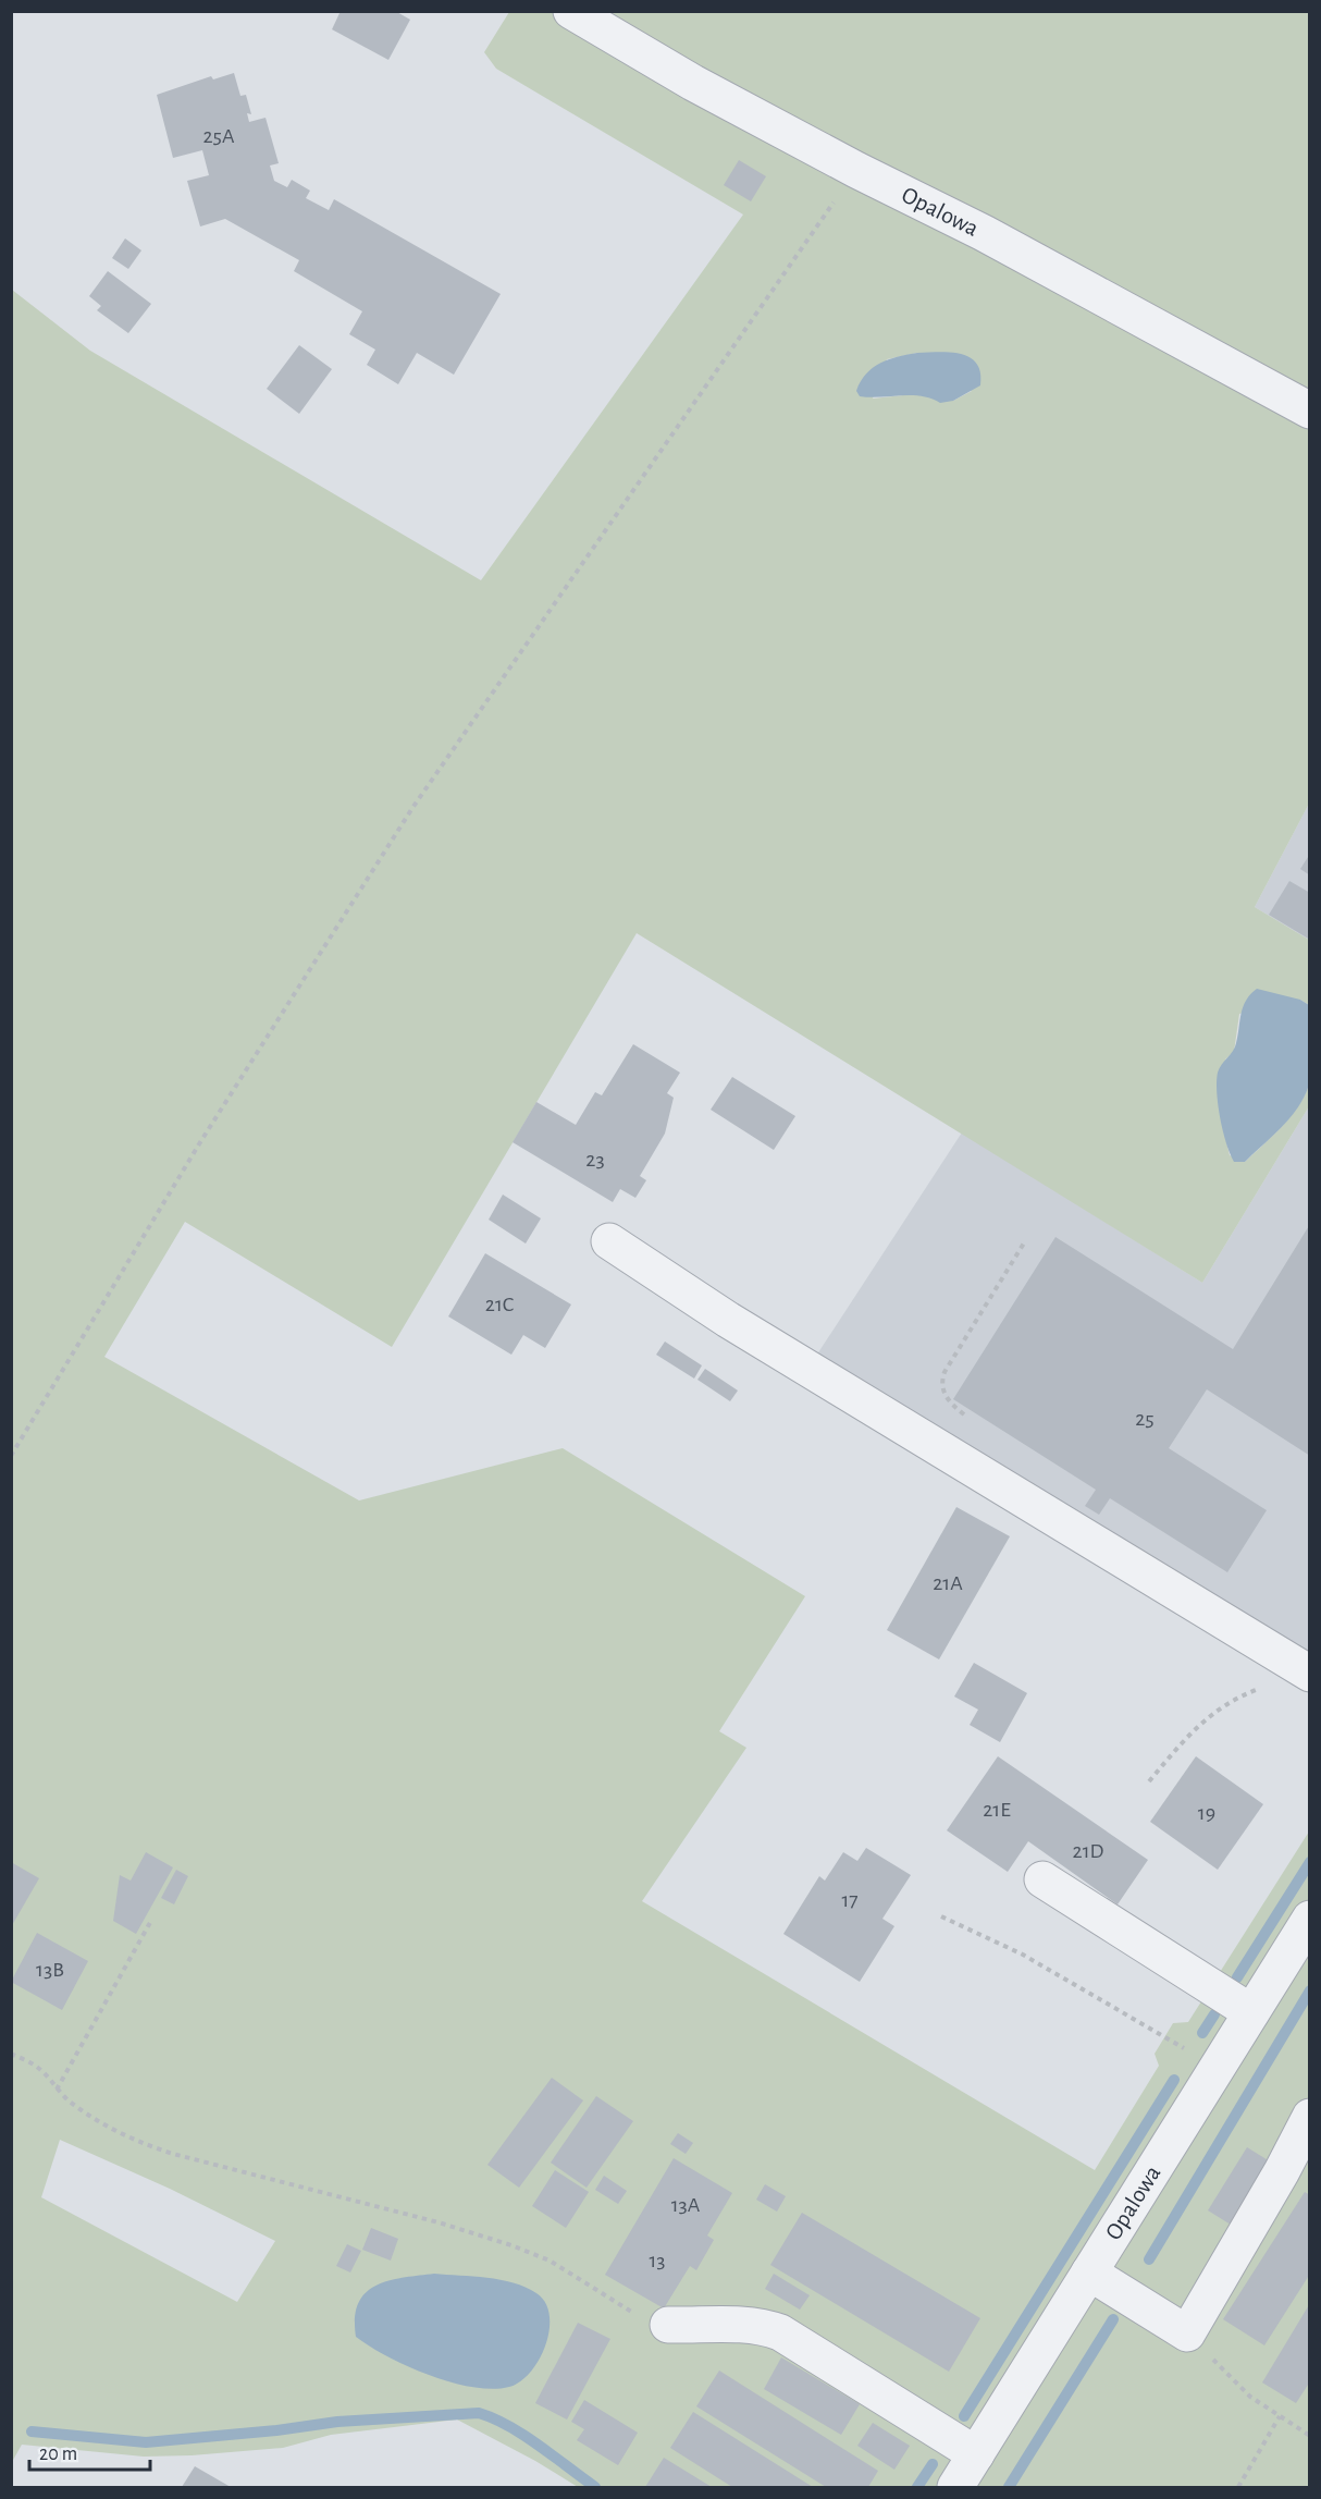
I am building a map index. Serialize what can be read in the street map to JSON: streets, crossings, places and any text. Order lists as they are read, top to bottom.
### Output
{
  "streets": {
    "street": ["Opalowa"]
  },
  "house_numbers": [
    "25A",
    "23",
    "21C",
    "25",
    "21A",
    "21E",
    "19",
    "21D",
    "17",
    "13B",
    "13A",
    "13"
  ],
  "scale_bar": "20 m"
}
